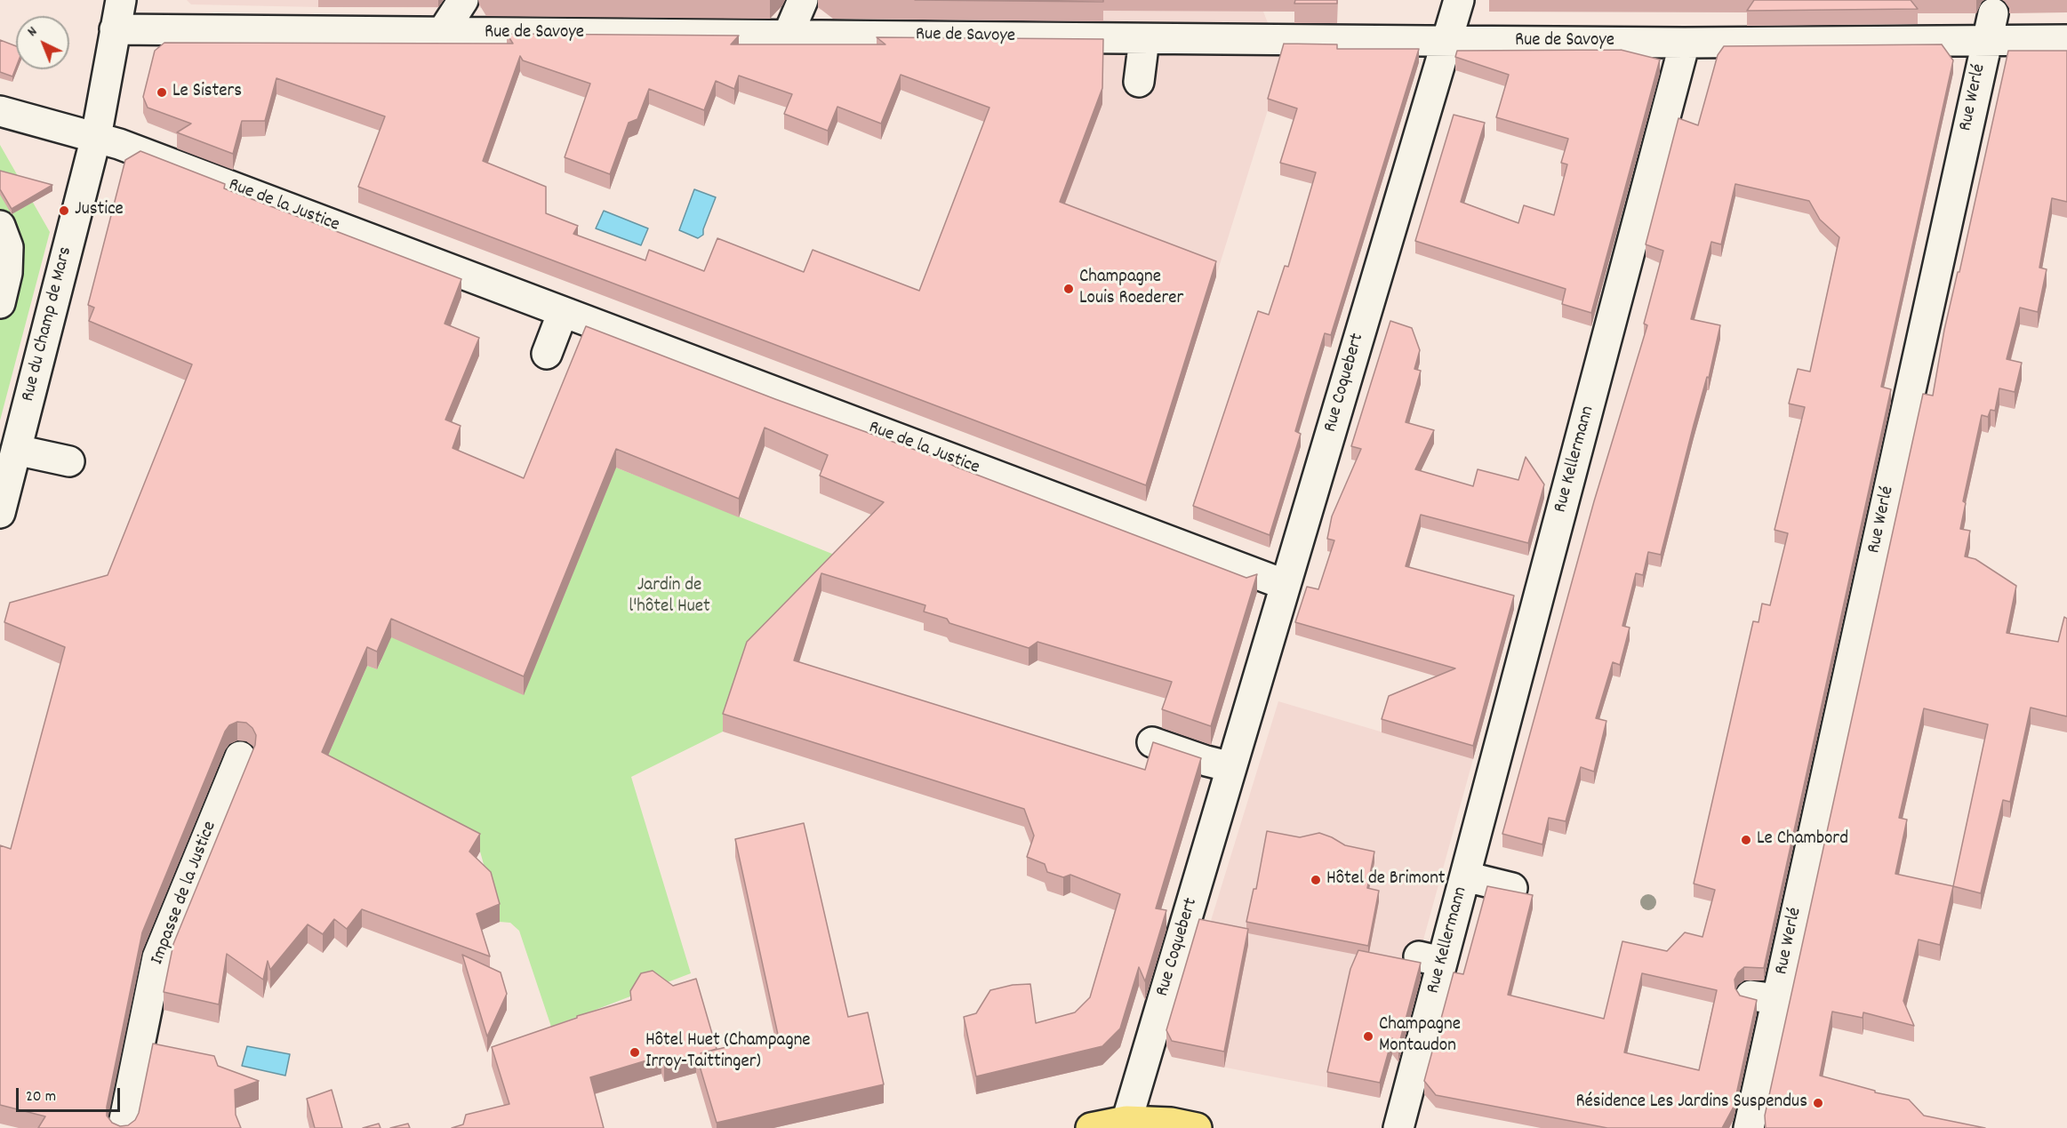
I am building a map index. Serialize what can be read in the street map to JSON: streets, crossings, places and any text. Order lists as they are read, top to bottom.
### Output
{
  "streets": {
    "street": [
      "Rue de Savoye",
      "Rue Werlé",
      "Rue de la Justice",
      "Rue du Champ de Mars",
      "Rue Coquebert",
      "Rue Kellermann",
      "Impasse de la Justice"
    ]
  },
  "crossings": [
    ["Rue de Savoye", "Rue Werlé"],
    ["Rue de Savoye", "Rue du Champ de Mars"],
    ["Rue de Savoye", "Rue Coquebert"],
    ["Rue de Savoye", "Rue Kellermann"],
    ["Rue de la Justice", "Rue du Champ de Mars"],
    ["Rue de la Justice", "Rue Coquebert"]
  ],
  "parks": ["Jardin de l'hôtel Huet"],
  "places": [
    "Le Sisters",
    "Justice",
    "Champagne Louis Roederer",
    "Le Chambord",
    "Hôtel de Brimont",
    "Champagne Montaudon",
    "Hôtel Huet (Champagne Irroy-Taittinger)",
    "Résidence Les Jardins Suspendus"
  ],
  "scale_bar": "20 m",
  "north": "top left"
}
